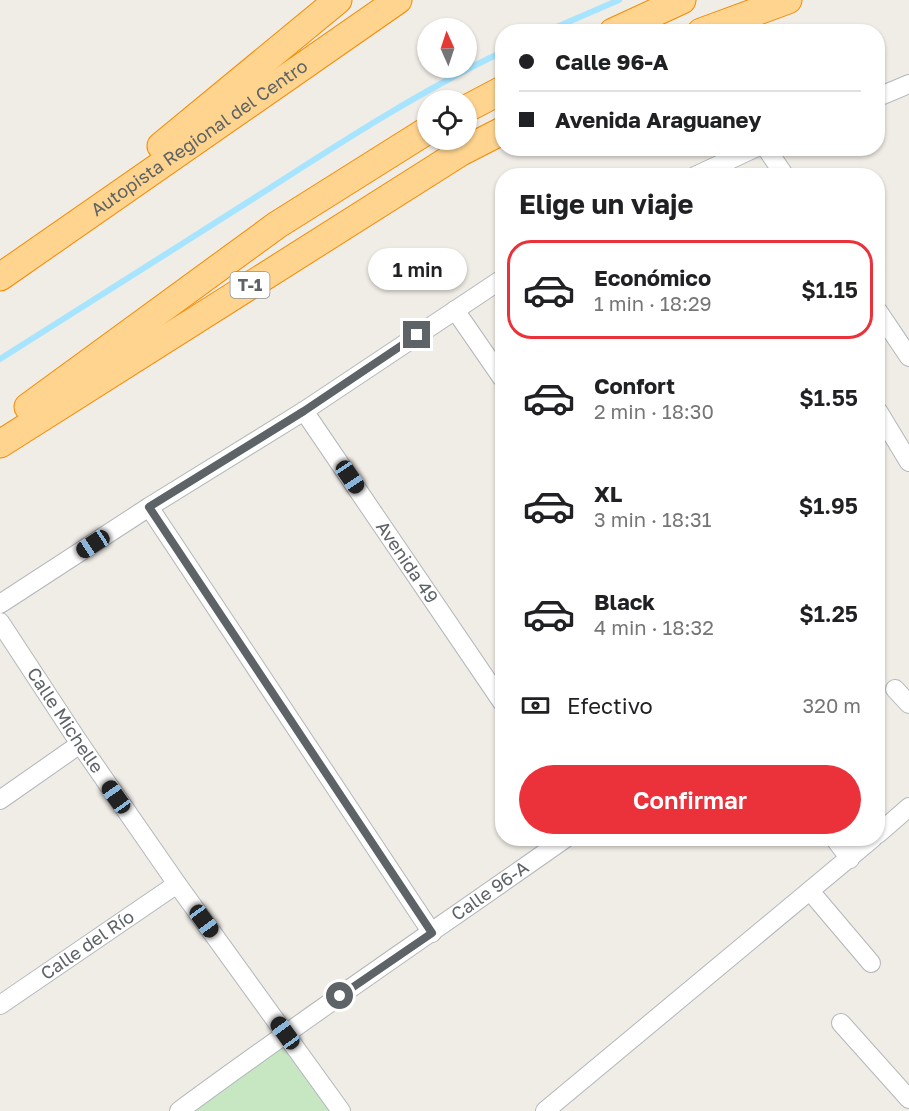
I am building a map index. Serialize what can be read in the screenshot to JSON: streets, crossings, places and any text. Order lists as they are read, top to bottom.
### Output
{
  "streets": {
    "highway": ["Autopista Regional del Centro", "T-1"],
    "street": [
      "Avenida 49",
      "Calle Michelle",
      "Calle 96-A",
      "Calle del Río"
    ]
  },
  "crossings": [
    ["Calle Michelle", "Calle 96-A"],
    ["Calle Michelle", "Calle del Río"]
  ],
  "north": "top",
  "page": {
    "banner": ["Calle 96-A", "Avenida Araguaney"],
    "heading": "Elige un viaje",
    "list": [
      {
        "name": "Económico",
        "note": "1 min · 18:29",
        "value": "$1.15"
      },
      {
        "name": "Confort",
        "note": "2 min · 18:30",
        "value": "$1.55"
      },
      {
        "name": "XL",
        "note": "3 min · 18:31",
        "value": "$1.95"
      },
      {
        "name": "Black",
        "note": "4 min · 18:32",
        "value": "$1.25"
      }
    ],
    "bubble": "1 min",
    "pay": ["Efectivo", "320 m"],
    "buttons": "Confirmar"
  }
}
